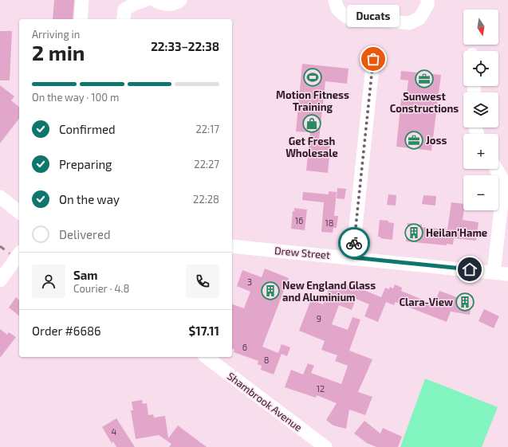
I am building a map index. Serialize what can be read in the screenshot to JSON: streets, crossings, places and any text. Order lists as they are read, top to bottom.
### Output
{
  "streets": {
    "street": ["Drew Street", "Shambrook Avenue"]
  },
  "places": {
    "other": ["Ducats"],
    "sports": ["Motion Fitness Training"],
    "office": ["Sunwest Constructions", "Joss"],
    "shop": ["Get Fresh Wholesale"],
    "building": ["Heilan'Hame", "New England Glass and Aluminium", "Clara-View"]
  },
  "house_numbers": [
    "16",
    "18",
    "3",
    "9",
    "6",
    "8",
    "12",
    "4"
  ],
  "north": "bottom",
  "page": {
    "bubble": "Ducats",
    "map_buttons": ["+", "−"],
    "heading": ["2 min", "Arriving in", "22:33–22:38"],
    "panel": [
      "Sam",
      "Courier · 4.8",
      "Order #6686",
      "$17.11"
    ],
    "bar": "On the way · 100 m",
    "list": [
      ["Confirmed", "22:17"],
      ["Preparing", "22:27"],
      ["On the way", "22:28"],
      "Delivered"
    ]
  }
}
